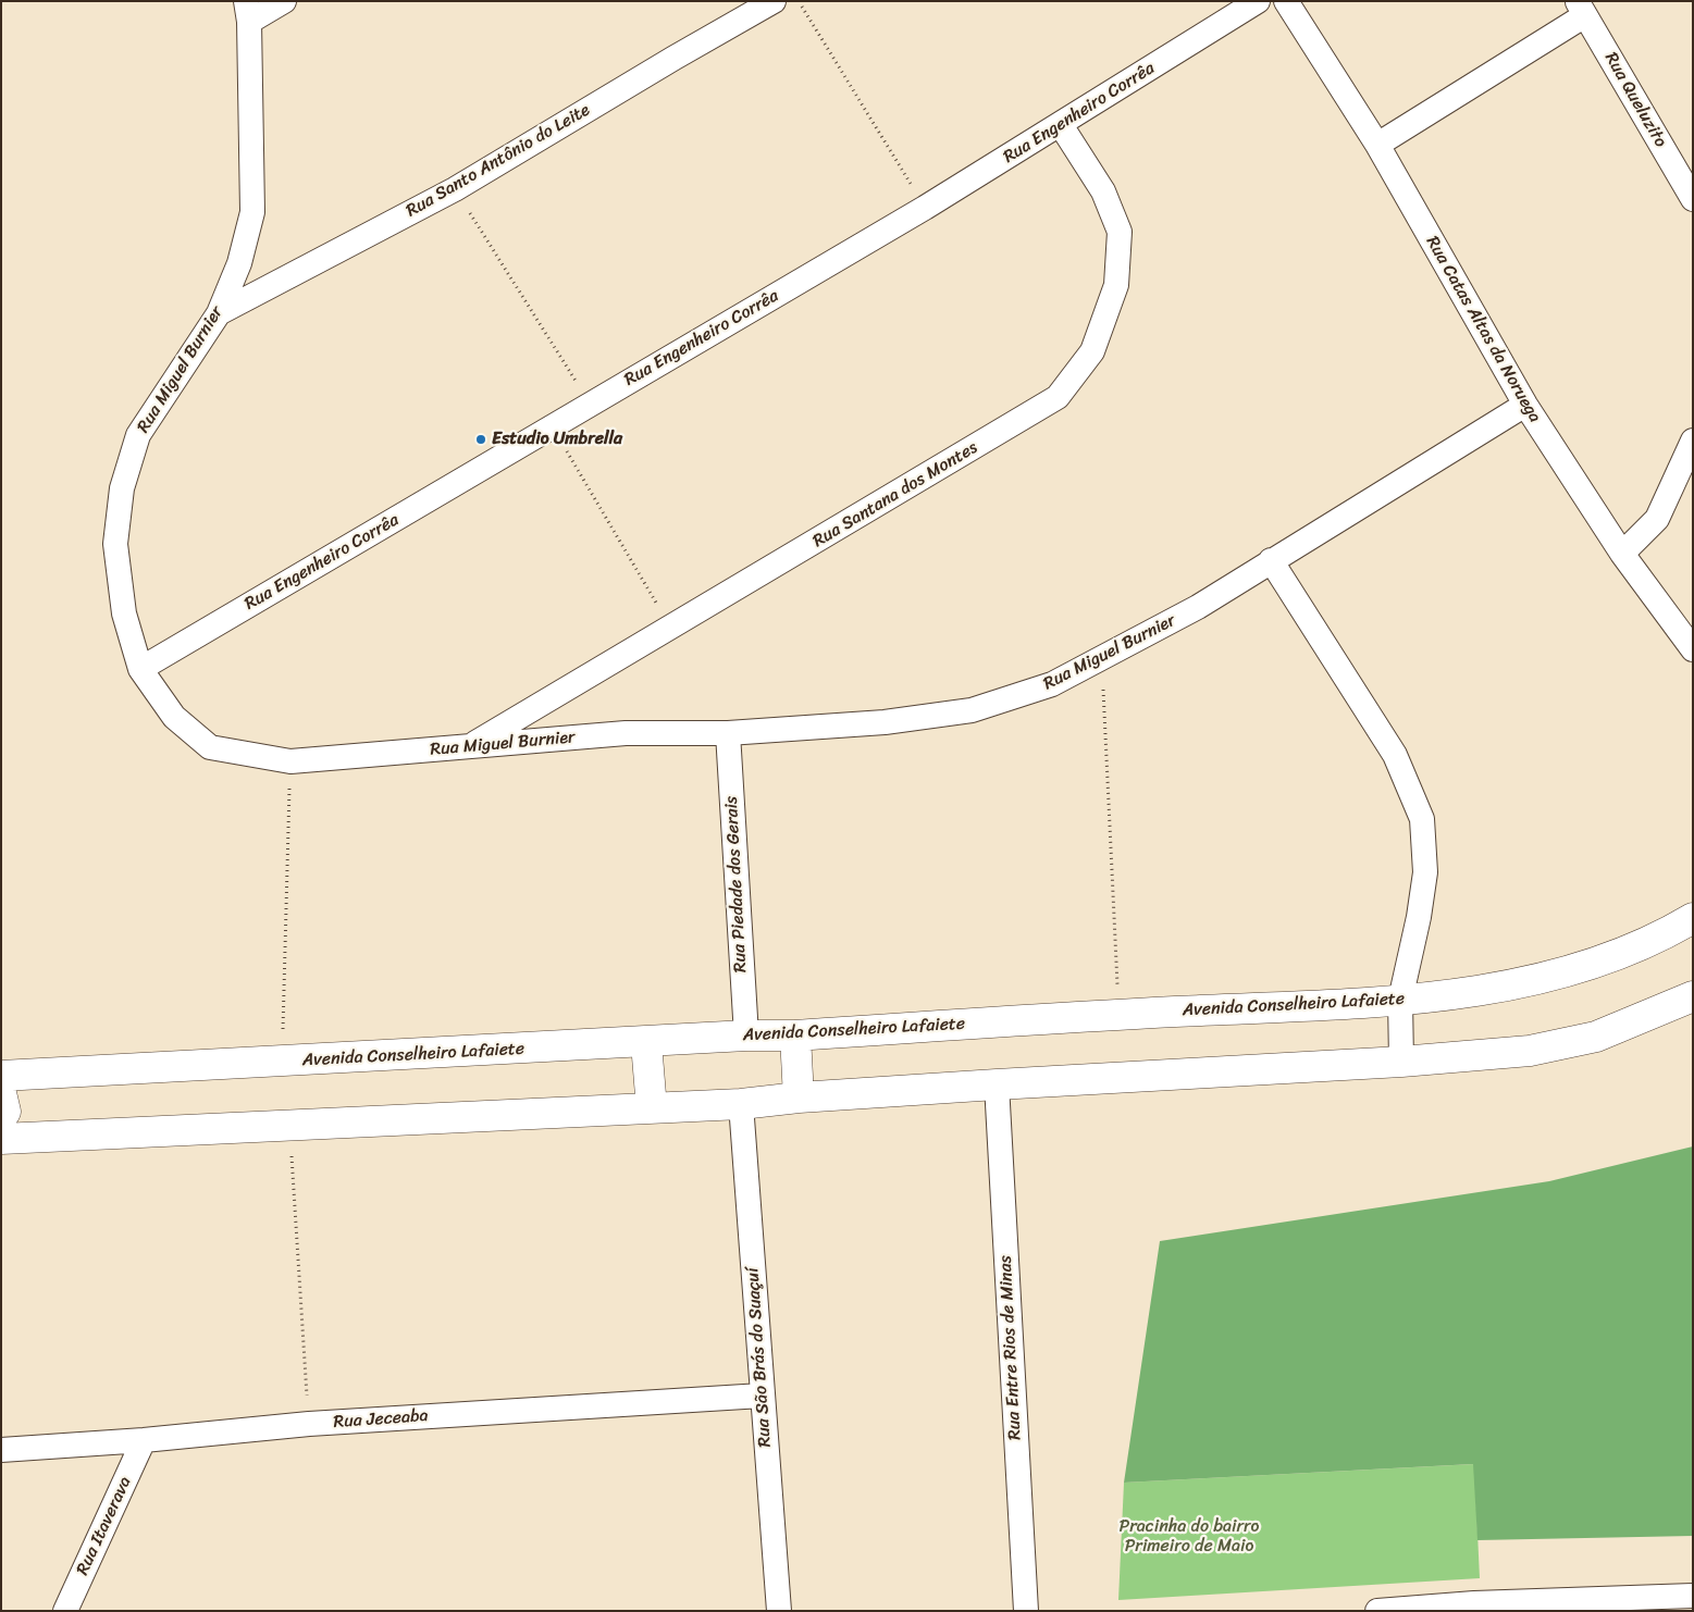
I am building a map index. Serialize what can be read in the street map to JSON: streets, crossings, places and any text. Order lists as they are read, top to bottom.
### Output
{
  "streets": {
    "street": [
      "Rua Queluzito",
      "Rua Engenheiro Corrêa",
      "Rua Santo Antônio do Leite",
      "Rua Catas Altas da Noruega",
      "Rua Miguel Burnier",
      "Rua Santana dos Montes",
      "Rua Piedade dos Gerais",
      "Avenida Conselheiro Lafaiete",
      "Rua Entre Rios de Minas",
      "Rua São Brás do Suaçuí",
      "Rua Jeceaba",
      "Rua Itaverava"
    ]
  },
  "crossings": [
    ["Rua Engenheiro Corrêa", "Rua Miguel Burnier"],
    ["Rua Engenheiro Corrêa", "Rua Santana dos Montes"],
    ["Rua Santo Antônio do Leite", "Rua Miguel Burnier"],
    ["Rua Catas Altas da Noruega", "Rua Miguel Burnier"],
    ["Rua Miguel Burnier", "Rua Santana dos Montes"],
    ["Rua Miguel Burnier", "Rua Piedade dos Gerais"],
    ["Rua Piedade dos Gerais", "Avenida Conselheiro Lafaiete"],
    ["Rua São Brás do Suaçuí", "Rua Jeceaba"],
    ["Rua Jeceaba", "Rua Itaverava"]
  ],
  "parks": ["Pracinha do bairro Primeiro de Maio"],
  "places": ["Estudio Umbrella"]
}
